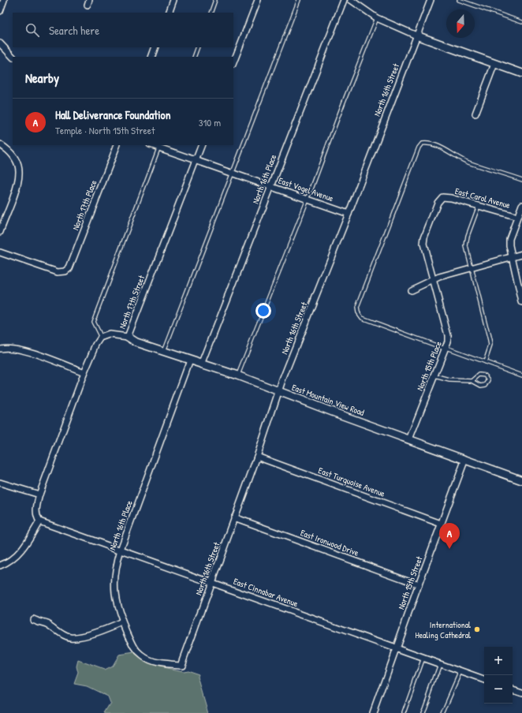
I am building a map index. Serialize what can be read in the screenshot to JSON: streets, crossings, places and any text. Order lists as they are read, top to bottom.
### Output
{
  "streets": {
    "street": [
      "North 16th Street",
      "North 16th Place",
      "East Vogel Avenue",
      "East Carol Avenue",
      "North 17th Place",
      "North 17th Street",
      "North 15th Place",
      "East Mountain View Road",
      "East Turquoise Avenue",
      "East Ironwood Drive",
      "North 15th Street",
      "East Cinnabar Avenue"
    ]
  },
  "crossings": [
    ["North 16th Street", "North 16th Place"],
    ["North 16th Street", "East Vogel Avenue"],
    ["North 16th Street", "East Mountain View Road"],
    ["North 16th Street", "East Turquoise Avenue"],
    ["North 16th Street", "East Ironwood Drive"],
    ["North 16th Street", "East Cinnabar Avenue"],
    ["North 16th Place", "East Vogel Avenue"],
    ["North 16th Place", "East Mountain View Road"],
    ["North 16th Place", "East Cinnabar Avenue"],
    ["East Vogel Avenue", "North 17th Street"],
    ["East Carol Avenue", "North 15th Place"],
    ["North 17th Street", "East Mountain View Road"],
    ["North 15th Place", "East Mountain View Road"],
    ["East Mountain View Road", "North 15th Street"],
    ["East Turquoise Avenue", "North 15th Street"],
    ["East Ironwood Drive", "North 15th Street"],
    ["North 15th Street", "East Cinnabar Avenue"]
  ],
  "places": ["International Healing Cathedral"],
  "north": "bottom",
  "page": {
    "search": "Search here",
    "heading": "Nearby",
    "list": [
      {
        "mark": "A",
        "name": "Hall Deliverance Foundation",
        "note": "Temple · North 15th Street",
        "value": "310 m"
      }
    ],
    "pins": "A",
    "map_buttons": ["+", "−"]
  }
}
